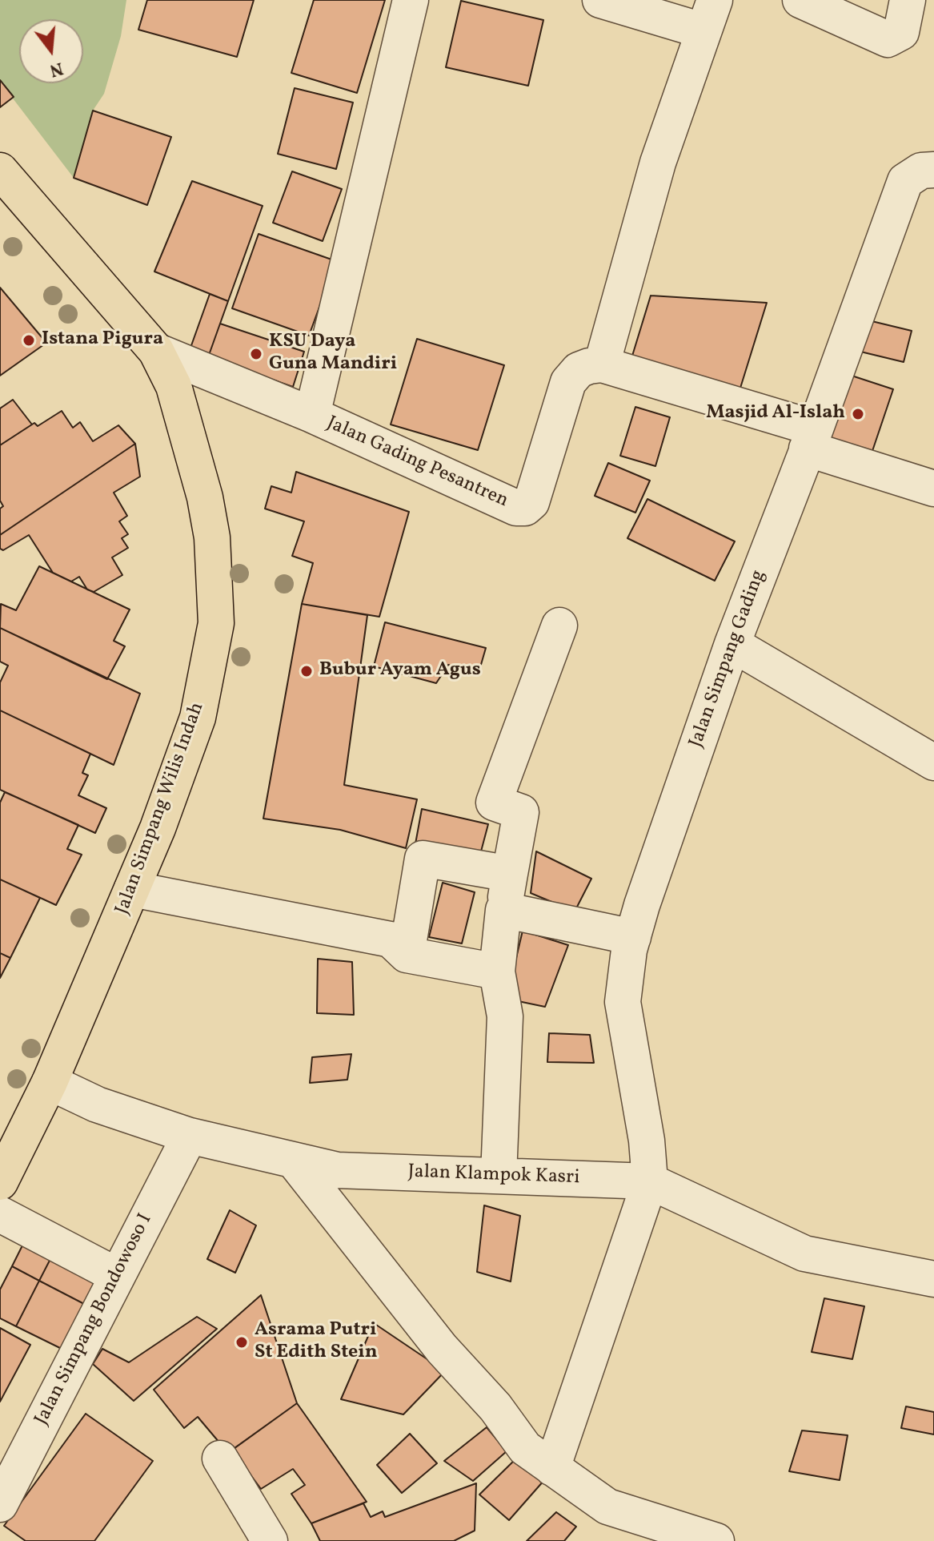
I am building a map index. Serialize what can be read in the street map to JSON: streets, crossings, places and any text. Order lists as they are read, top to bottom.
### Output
{
  "streets": {
    "main road": ["Jalan Simpang Wilis Indah"],
    "street": [
      "Jalan Gading Pesantren",
      "Jalan Simpang Gading",
      "Jalan Klampok Kasri",
      "Jalan Simpang Bondowoso I"
    ]
  },
  "crossings": [
    ["Jalan Gading Pesantren", "Jalan Simpang Wilis Indah"],
    ["Jalan Simpang Gading", "Jalan Klampok Kasri"],
    ["Jalan Simpang Wilis Indah", "Jalan Klampok Kasri"],
    ["Jalan Klampok Kasri", "Jalan Simpang Bondowoso I"]
  ],
  "places": [
    "Istana Pigura",
    "KSU Daya Guna Mandiri",
    "Masjid Al-Islah",
    "Bubur Ayam Agus",
    "Asrama Putri St Edith Stein"
  ],
  "north": "bottom"
}
